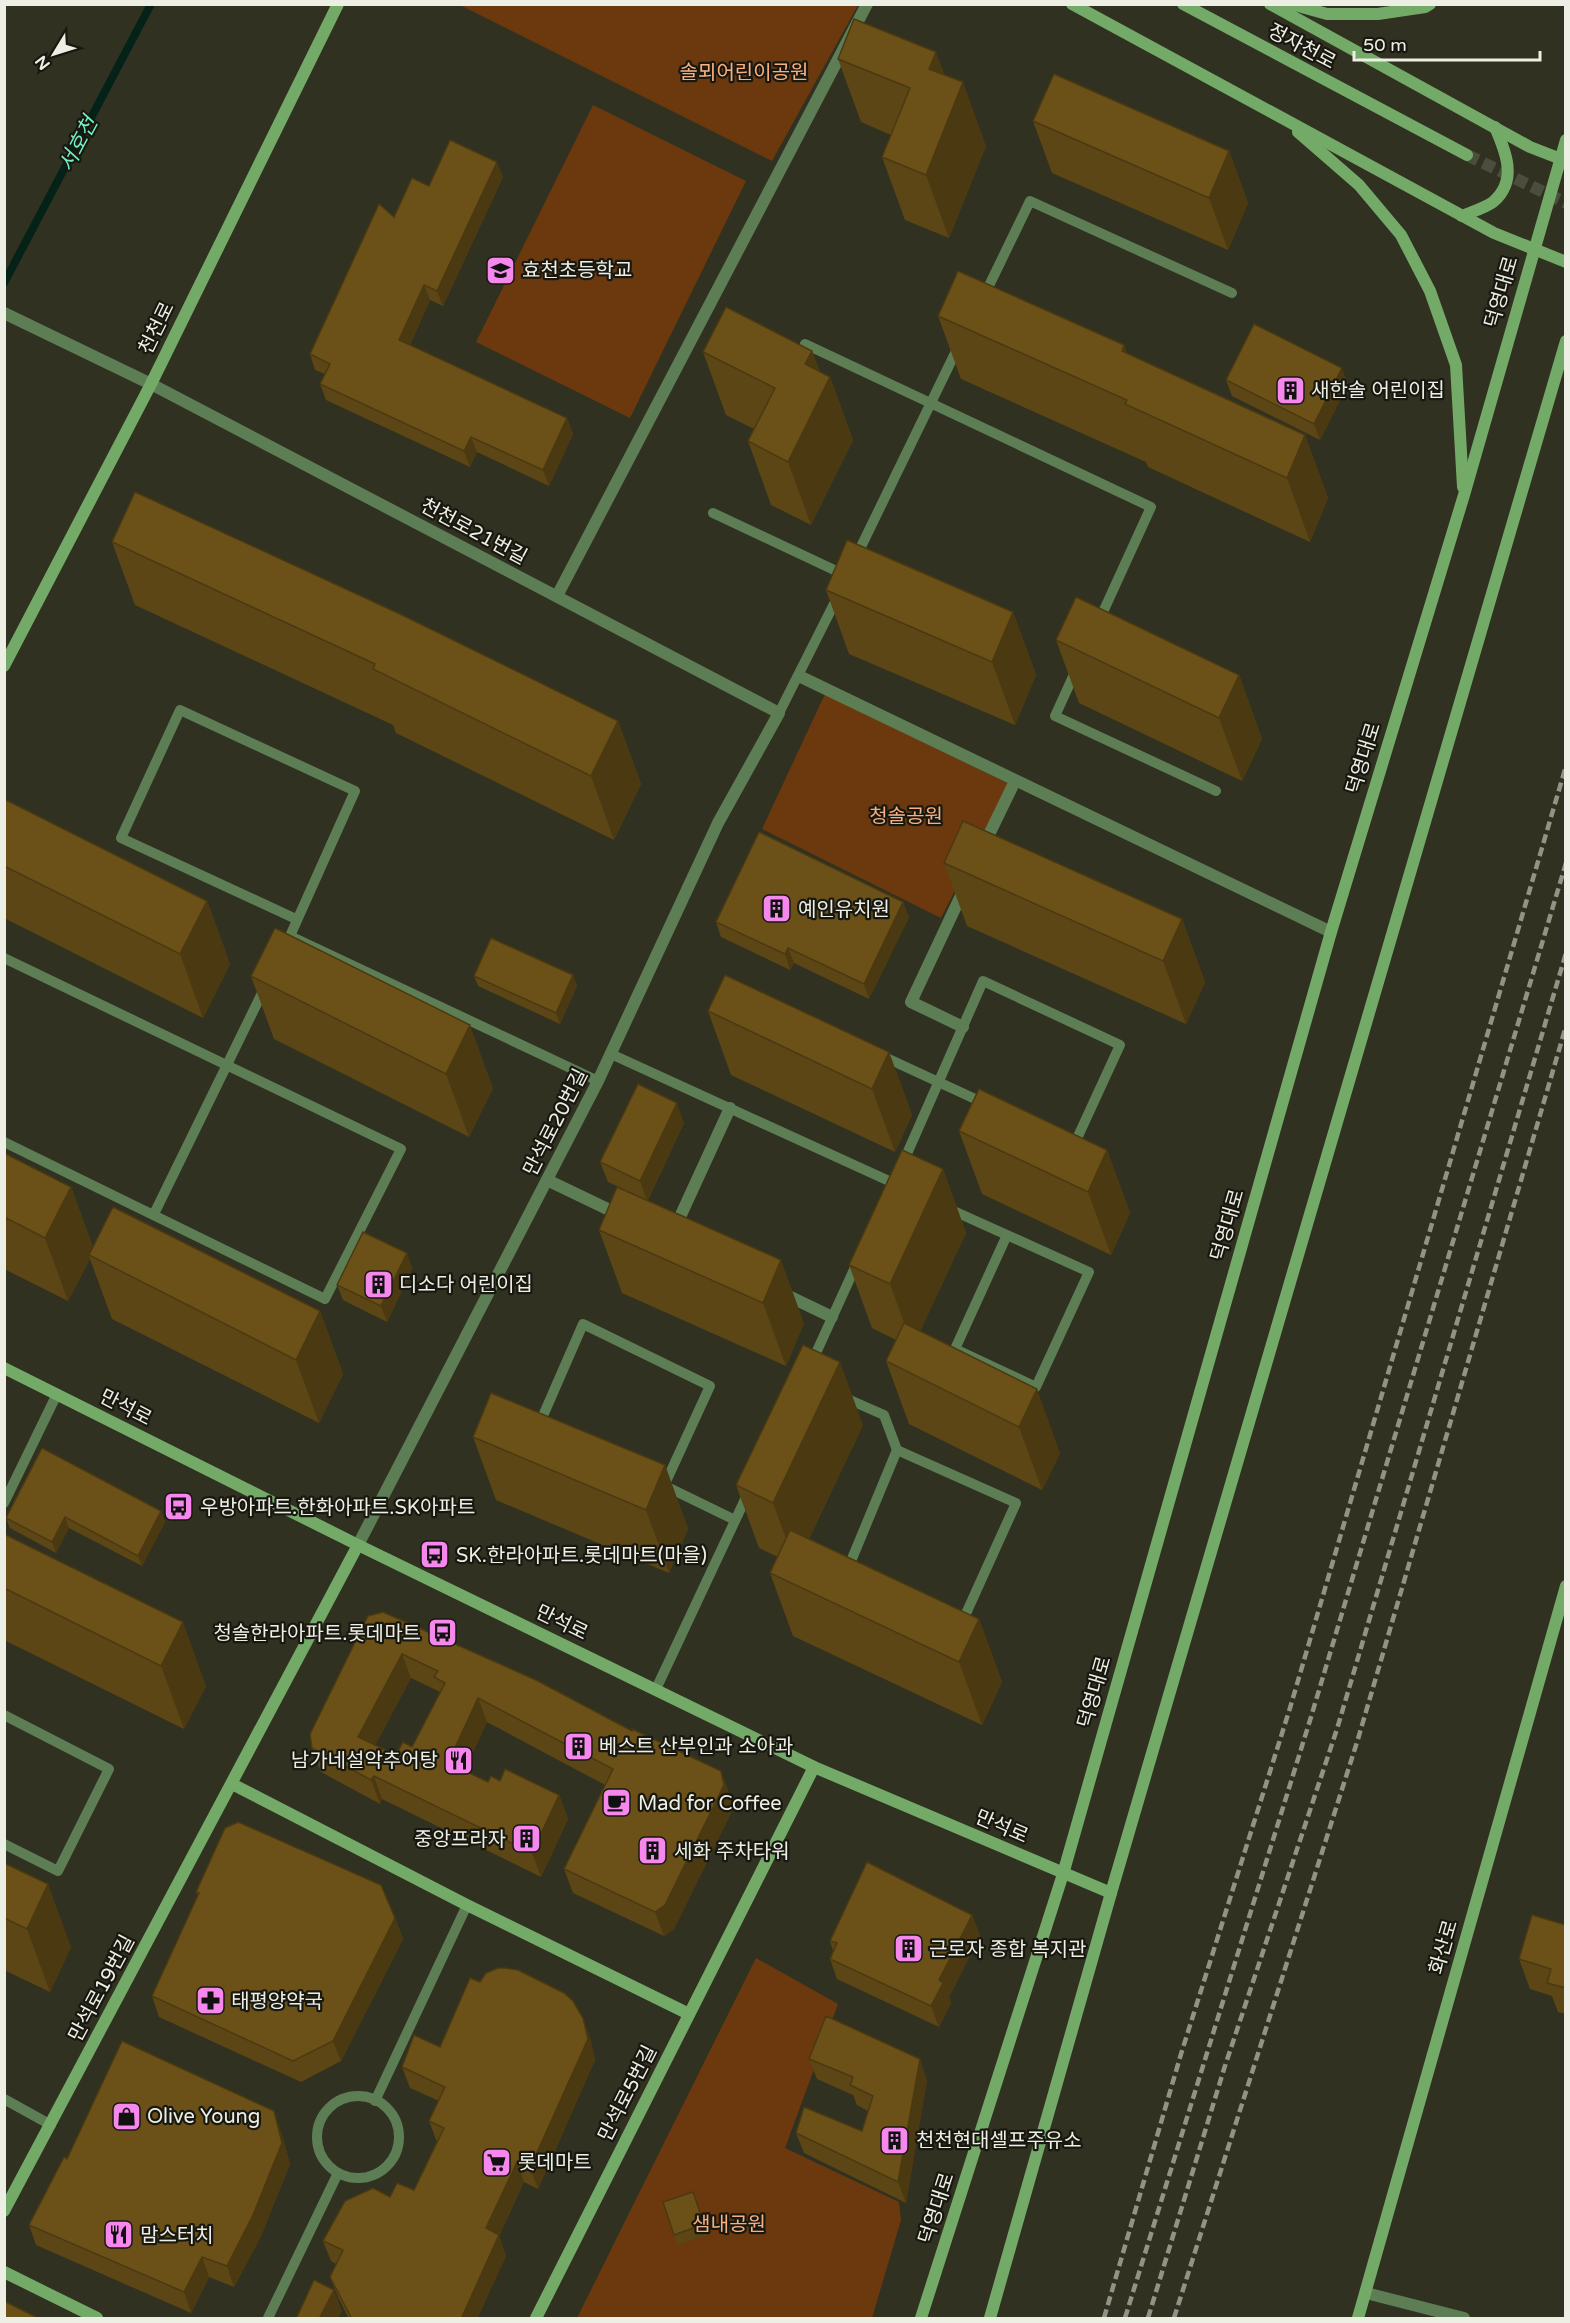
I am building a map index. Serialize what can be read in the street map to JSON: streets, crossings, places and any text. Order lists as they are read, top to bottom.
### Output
{
  "streets": {
    "main road": [
      "정자천로",
      "덕영대로",
      "천천로",
      "만석로",
      "화산로",
      "만석로19번길",
      "만석로5번길"
    ],
    "street": ["천천로21번길", "만석로20번길"]
  },
  "crossings": [
    ["덕영대로", "만석로"],
    ["천천로", "천천로21번길"],
    ["천천로21번길", "만석로20번길"],
    ["만석로20번길", "만석로"],
    ["만석로20번길", "만석로19번길"],
    ["만석로", "만석로19번길"],
    ["만석로", "만석로5번길"]
  ],
  "water": ["서호천"],
  "parks": ["솔뫼어린이공원", "청솔공원", "샘내공원"],
  "places": {
    "school or university": ["효천초등학교"],
    "building": [
      "새한솔 어린이집",
      "예인유치원",
      "디소다 어린이집",
      "베스트 산부인과 소아과",
      "중앙프라자",
      "세화 주차타워",
      "근로자 종합 복지관",
      "천천현대셀프주유소"
    ],
    "bus stop": ["우방아파트.한화아파트.SK아파트", "SK.한라아파트.롯데마트(마을)", "청솔한라아파트.롯데마트"],
    "restaurant": ["남가네설악추어탕", "맘스터치"],
    "cafe": ["Mad for Coffee"],
    "pharmacy": ["태평양약국"],
    "shop": ["Olive Young"],
    "supermarket": ["롯데마트"]
  },
  "scale_bar": "50 m",
  "north": "bottom left"
}
